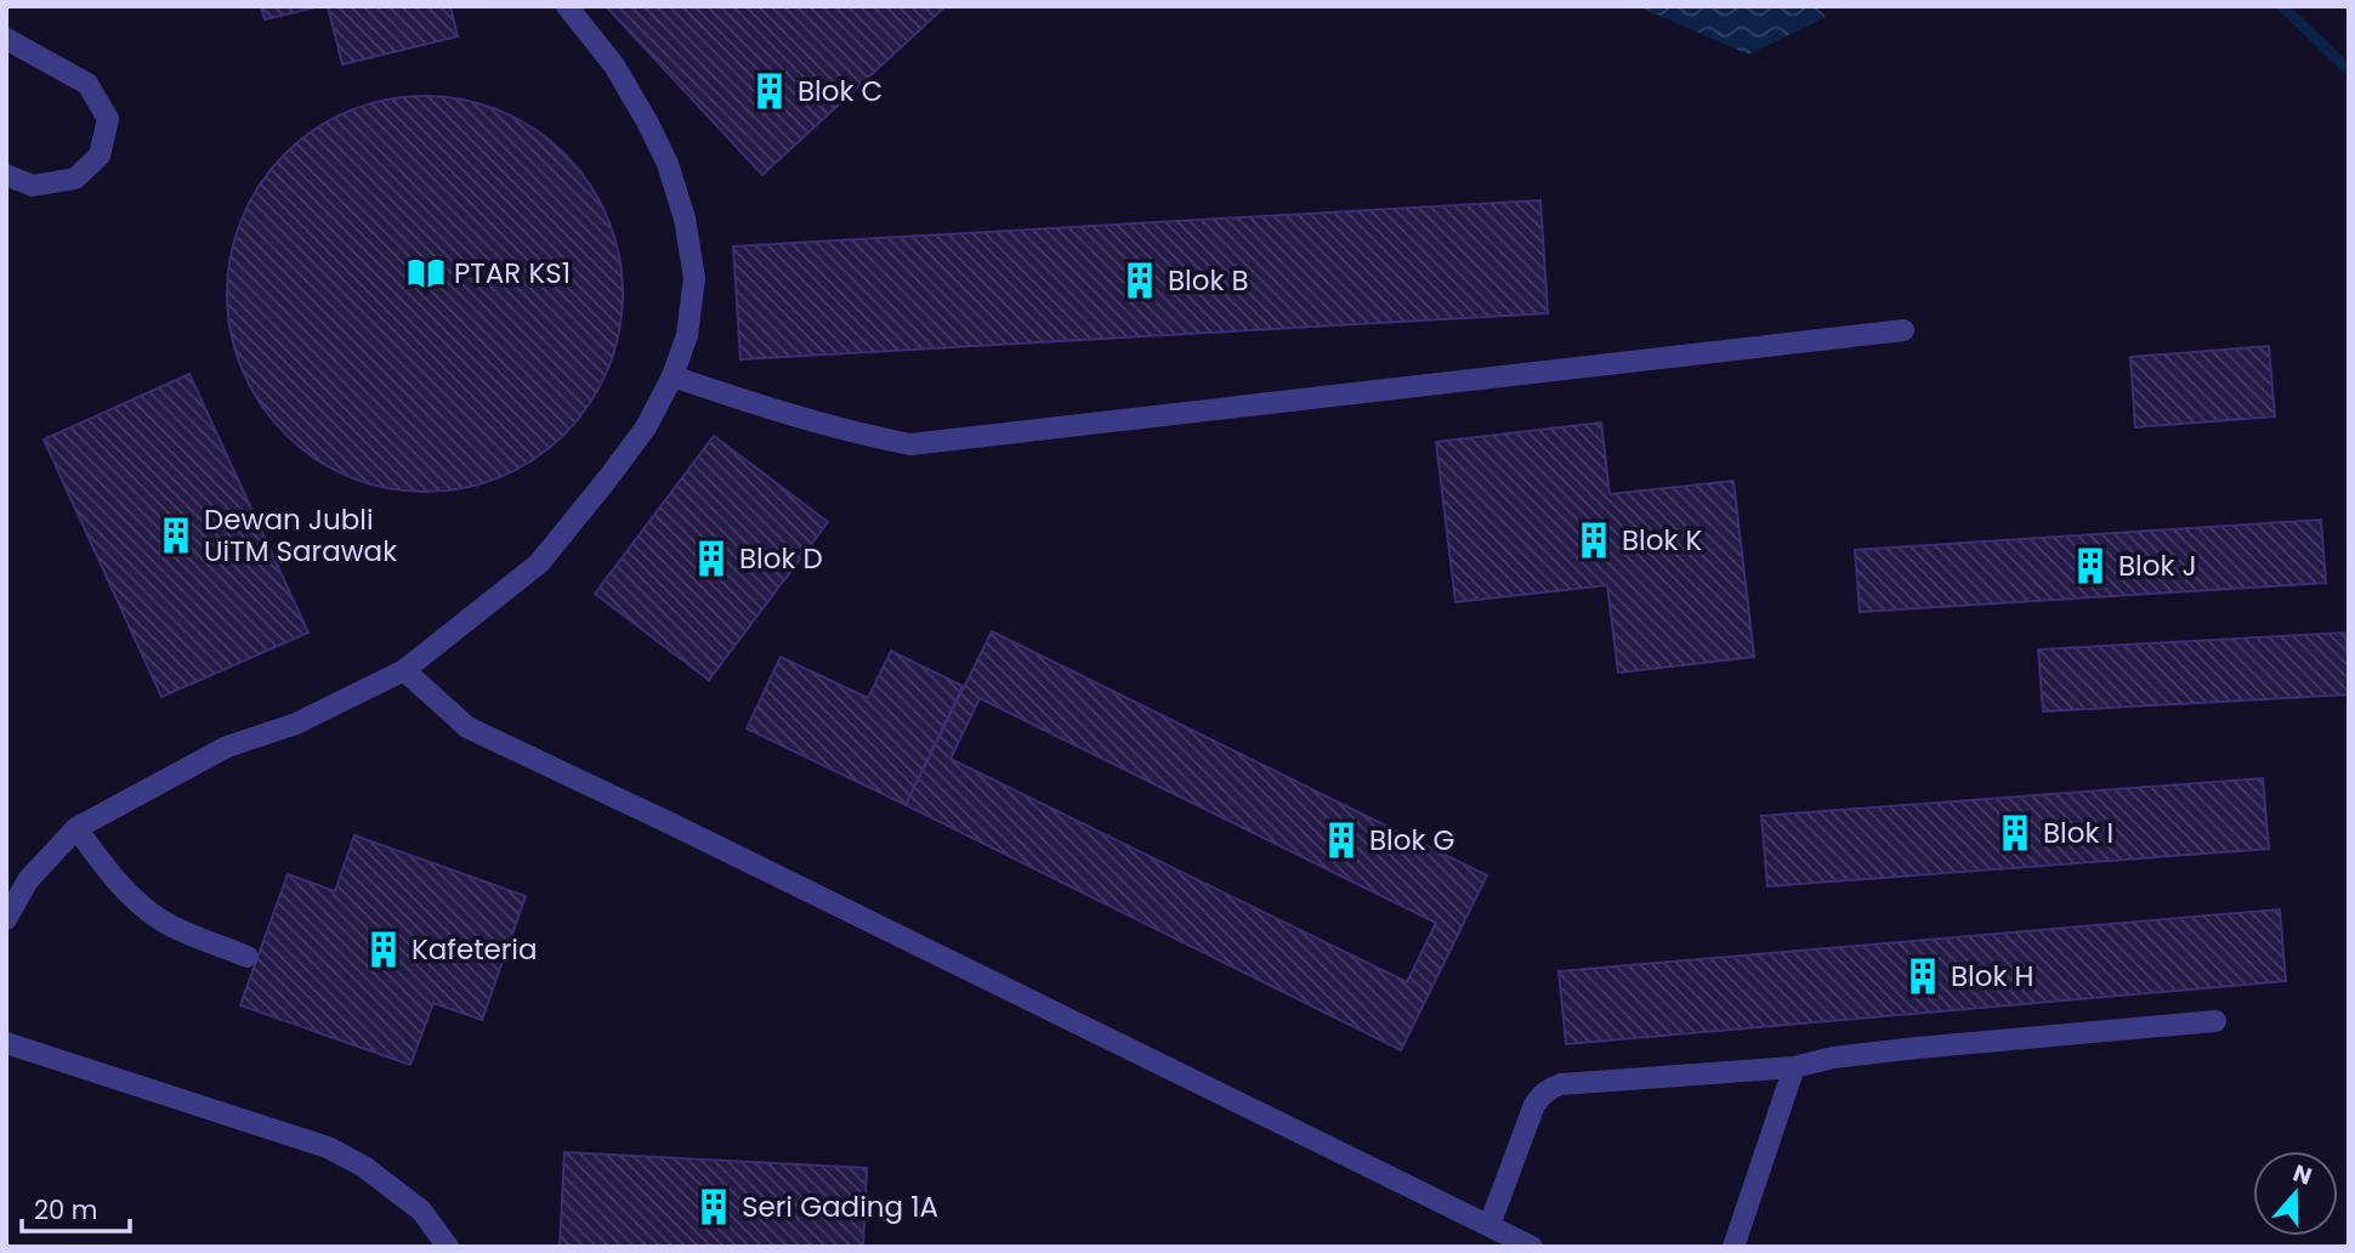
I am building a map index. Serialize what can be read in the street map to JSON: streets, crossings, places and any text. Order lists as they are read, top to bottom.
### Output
{
  "places": {
    "building": [
      "Blok C",
      "Blok B",
      "Dewan Jubli UiTM Sarawak",
      "Blok K",
      "Blok D",
      "Blok J",
      "Blok I",
      "Blok G",
      "Kafeteria",
      "Blok H",
      "Seri Gading 1A"
    ],
    "library": ["PTAR KS1"]
  },
  "scale_bar": "20 m",
  "north": "top"
}
